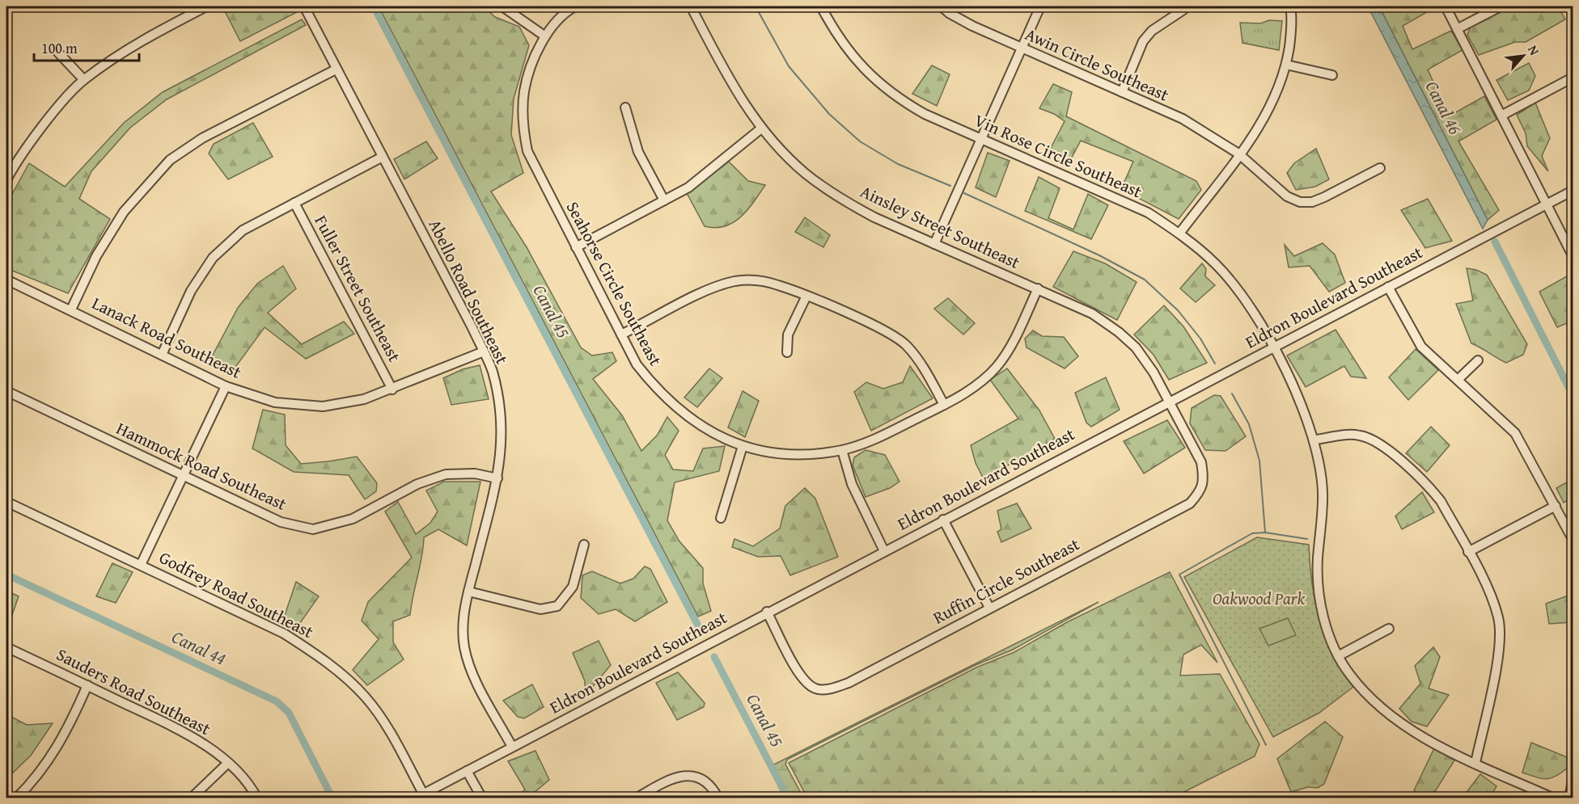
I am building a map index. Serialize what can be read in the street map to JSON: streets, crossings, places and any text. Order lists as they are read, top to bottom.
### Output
{
  "streets": {
    "street": [
      "Awin Circle Southeast",
      "Vin Rose Circle Southeast",
      "Ainsley Street Southeast",
      "Seahorse Circle Southeast",
      "Fuller Street Southeast",
      "Abello Road Southeast",
      "Eldron Boulevard Southeast",
      "Lanack Road Southeast",
      "Hammock Road Southeast",
      "Ruffin Circle Southeast",
      "Godfrey Road Southeast",
      "Sauders Road Southeast"
    ]
  },
  "crossings": [
    ["Vin Rose Circle Southeast", "Eldron Boulevard Southeast"],
    ["Ainsley Street Southeast", "Seahorse Circle Southeast"],
    ["Ainsley Street Southeast", "Eldron Boulevard Southeast"],
    ["Ainsley Street Southeast", "Ruffin Circle Southeast"],
    ["Fuller Street Southeast", "Lanack Road Southeast"],
    ["Abello Road Southeast", "Eldron Boulevard Southeast"],
    ["Abello Road Southeast", "Lanack Road Southeast"],
    ["Abello Road Southeast", "Hammock Road Southeast"],
    ["Eldron Boulevard Southeast", "Ruffin Circle Southeast"],
    ["Eldron Boulevard Southeast", "Godfrey Road Southeast"]
  ],
  "water": ["Canal 46", "Canal 45", "Canal 44"],
  "parks": ["Oakwood Park"],
  "scale_bar": "100 m",
  "north": "top right"
}
